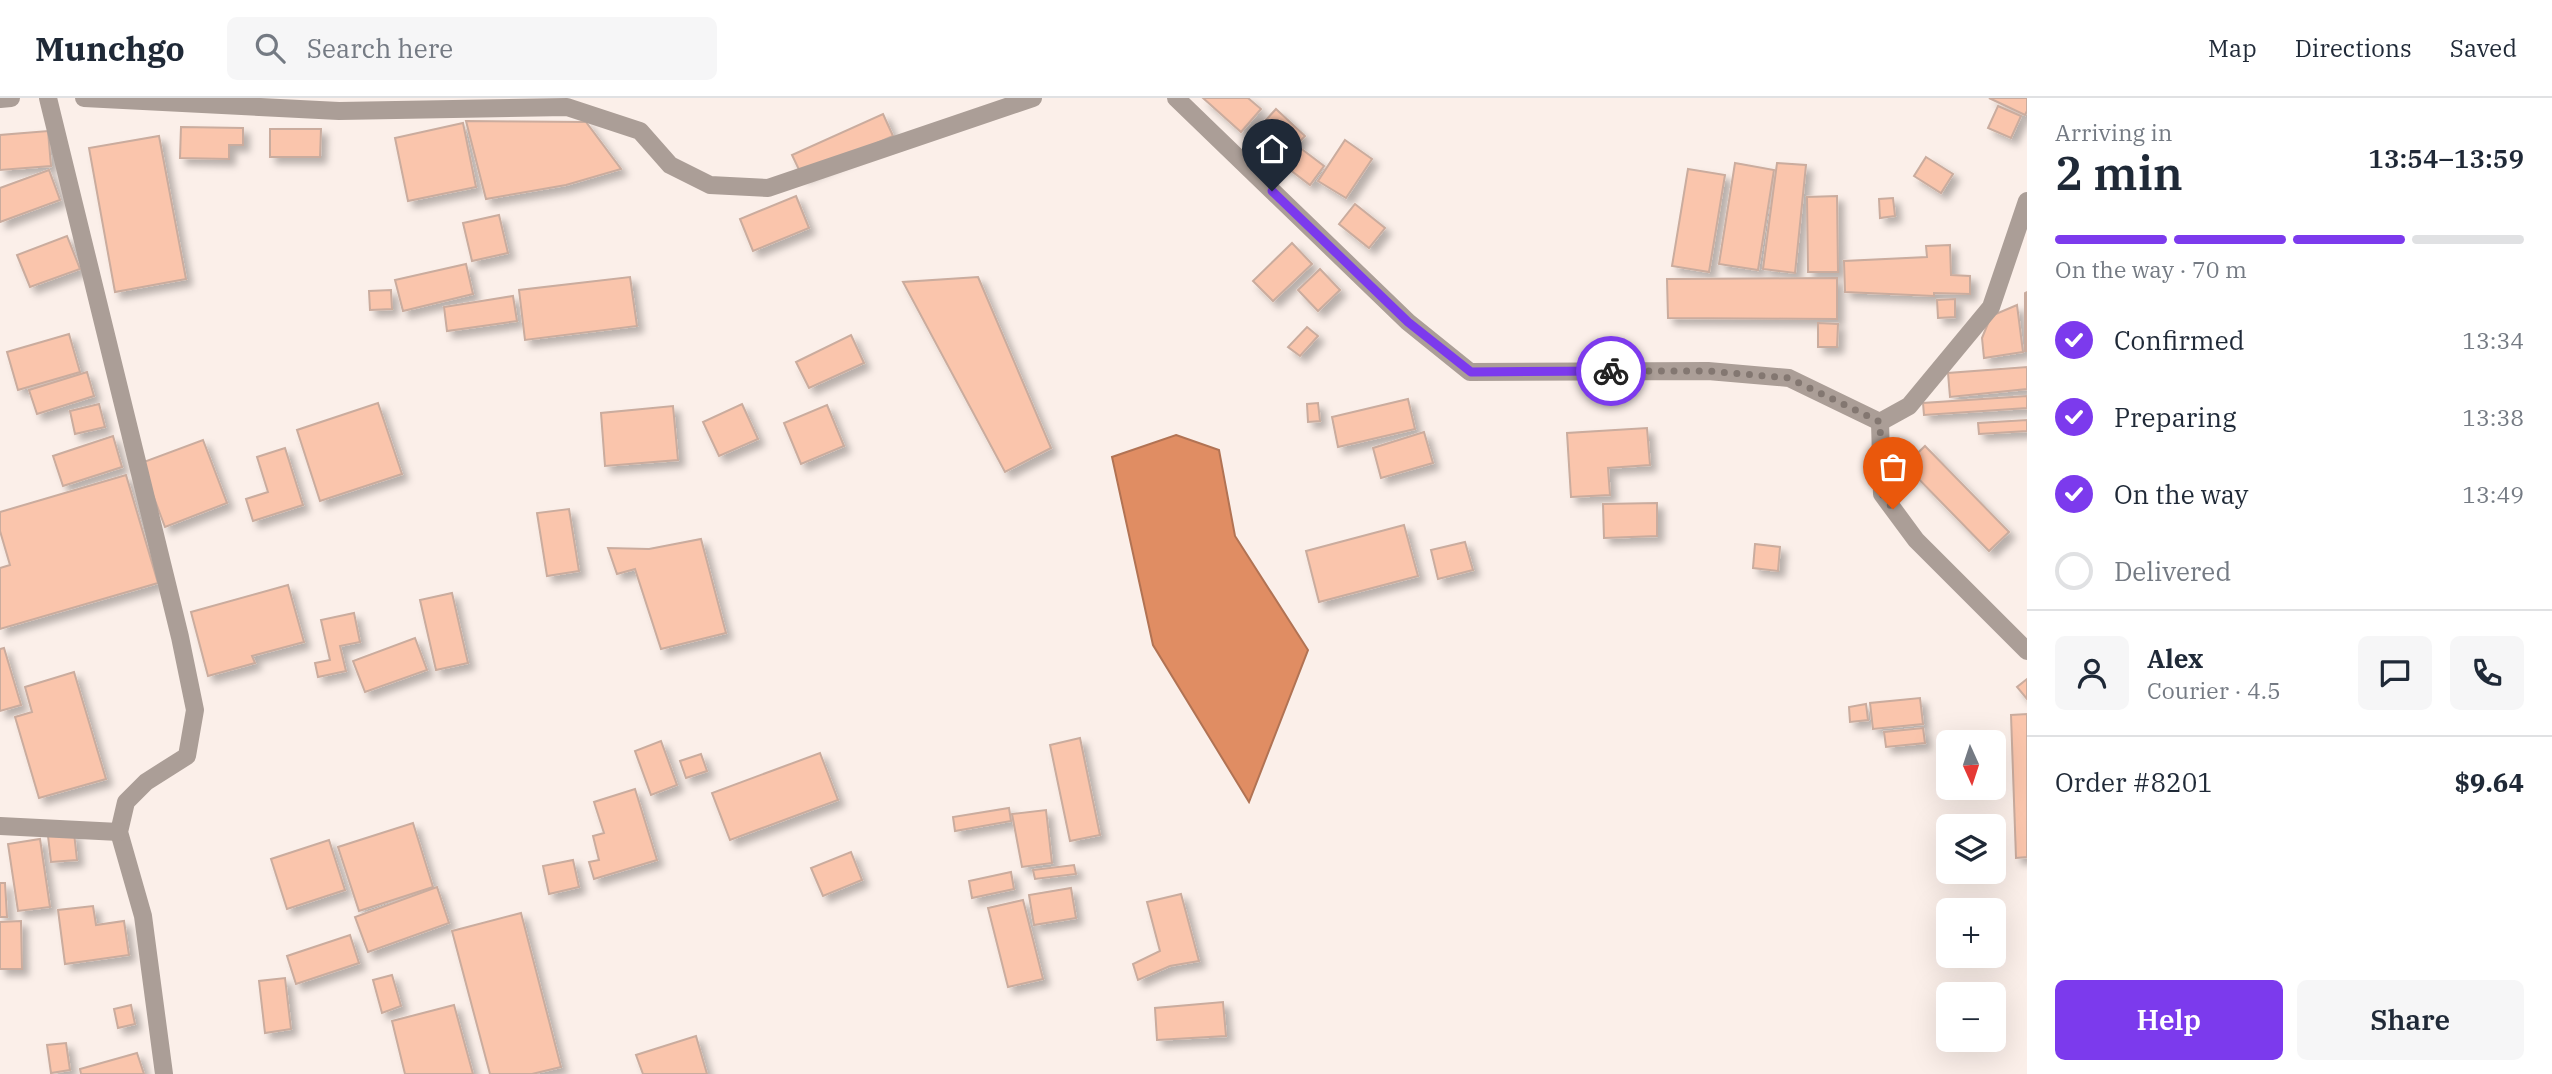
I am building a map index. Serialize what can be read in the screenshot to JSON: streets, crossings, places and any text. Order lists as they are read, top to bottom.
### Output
{
  "north": "bottom",
  "page": {
    "header": "Munchgo",
    "search": "Search here",
    "nav": ["Map", "Directions", "Saved"],
    "heading": ["2 min", "Arriving in", "13:54–13:59"],
    "panel": [
      "Alex",
      "Courier · 4.5",
      "Order #8201",
      "$9.64"
    ],
    "bar": "On the way · 70 m",
    "list": [
      ["Confirmed", "13:34"],
      ["Preparing", "13:38"],
      ["On the way", "13:49"],
      "Delivered"
    ],
    "map_buttons": ["+", "−"],
    "buttons": ["Help", "Share"]
  }
}
